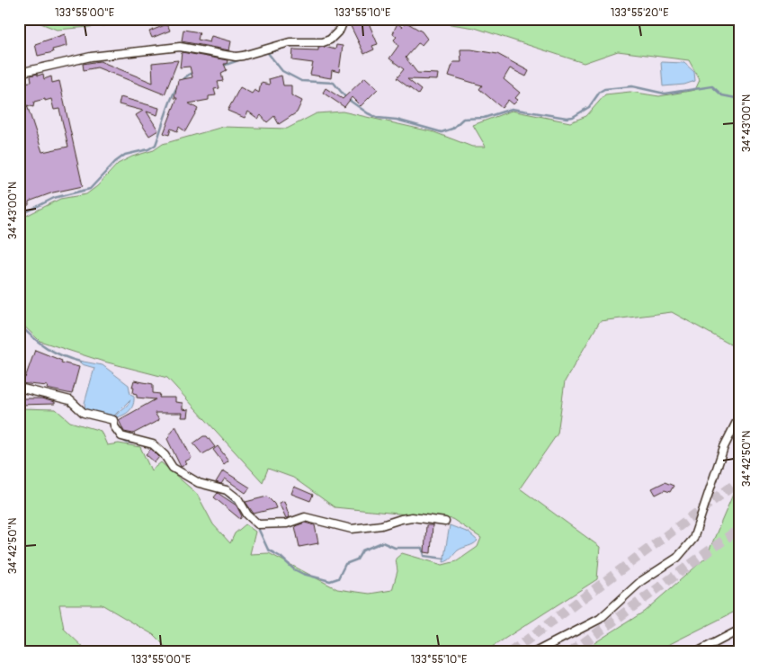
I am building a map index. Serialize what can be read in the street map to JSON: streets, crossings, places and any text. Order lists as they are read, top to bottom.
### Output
{
  "coordinates": [
    "133°55'00\"E",
    "133°55'10\"E",
    "133°55'20\"E",
    "34°43'00\"N",
    "34°42'50\"N"
  ]
}
